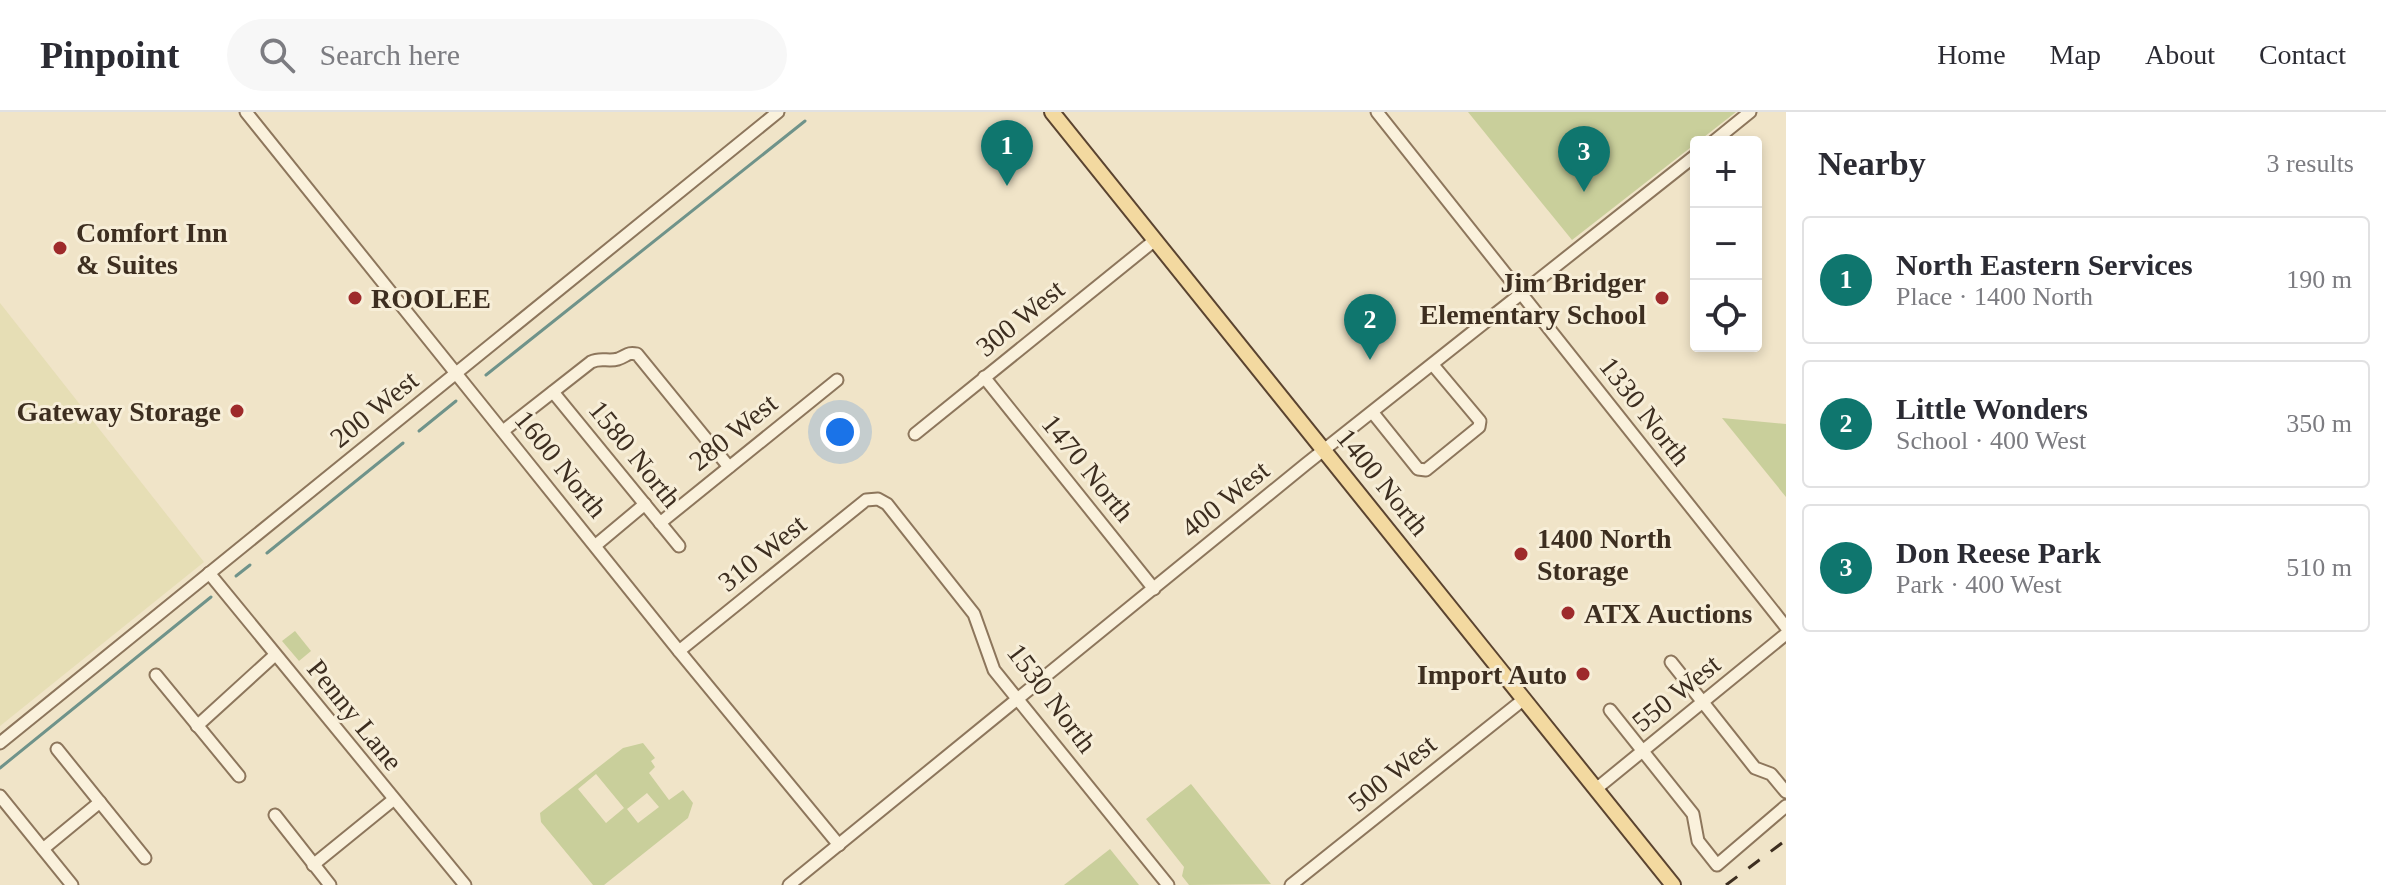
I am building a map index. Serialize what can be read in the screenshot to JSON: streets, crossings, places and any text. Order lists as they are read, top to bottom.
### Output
{
  "streets": {
    "main road": ["1400 North"],
    "street": [
      "300 West",
      "200 West",
      "1330 North",
      "280 West",
      "1580 North",
      "1600 North",
      "1470 North",
      "400 West",
      "310 West",
      "550 West",
      "1530 North",
      "Penny Lane",
      "500 West"
    ]
  },
  "crossings": [
    ["300 West", "1470 North"],
    ["300 West", "1400 North"],
    ["200 West", "1600 North"],
    ["200 West", "Penny Lane"],
    ["1330 North", "400 West"],
    ["280 West", "1580 North"],
    ["1600 North", "400 West"],
    ["1600 North", "310 West"],
    ["1470 North", "400 West"],
    ["1400 North", "400 West"],
    ["1400 North", "550 West"],
    ["1400 North", "500 West"],
    ["400 West", "1530 North"],
    ["310 West", "1530 North"]
  ],
  "places": [
    "Comfort Inn & Suites",
    "ROOLEE",
    "Jim Bridger Elementary School",
    "Gateway Storage",
    "1400 North Storage",
    "ATX Auctions",
    "Import Auto"
  ],
  "page": {
    "header": "Pinpoint",
    "search": "Search here",
    "nav": [
      "Home",
      "Map",
      "About",
      "Contact"
    ],
    "heading": ["Nearby", "3 results"],
    "pins": ["1", "3", "2"],
    "map_buttons": ["+", "−"],
    "list": [
      {
        "mark": "1",
        "name": "North Eastern Services",
        "note": "Place · 1400 North",
        "value": "190 m"
      },
      {
        "mark": "2",
        "name": "Little Wonders",
        "note": "School · 400 West",
        "value": "350 m"
      },
      {
        "mark": "3",
        "name": "Don Reese Park",
        "note": "Park · 400 West",
        "value": "510 m"
      }
    ]
  }
}
